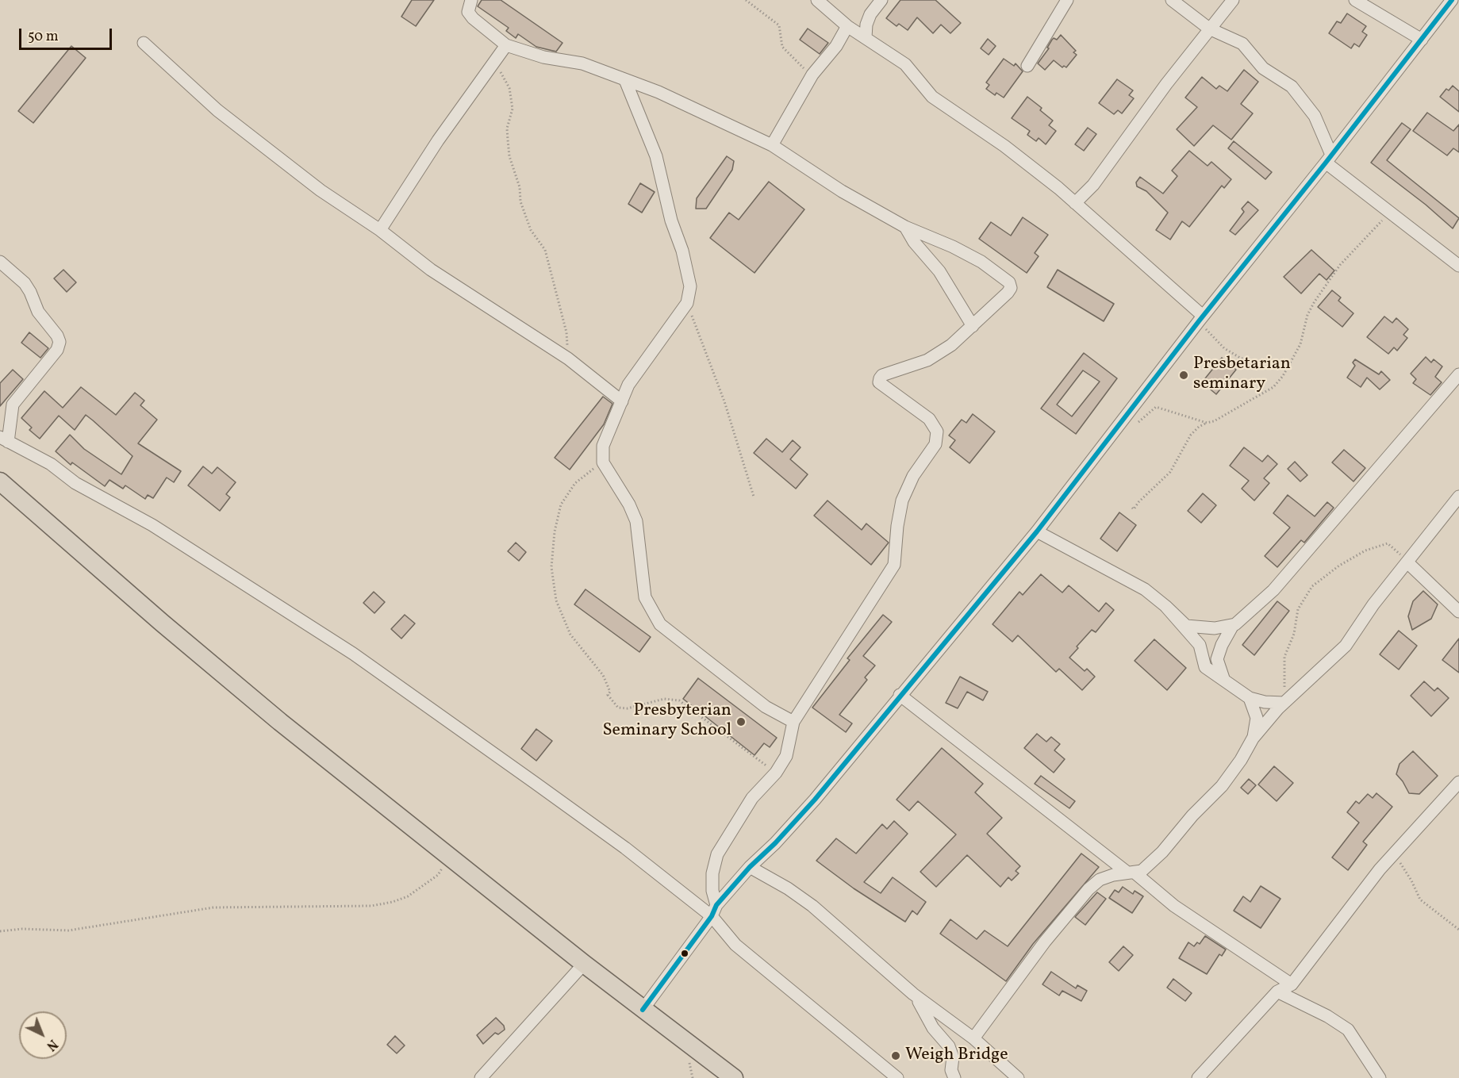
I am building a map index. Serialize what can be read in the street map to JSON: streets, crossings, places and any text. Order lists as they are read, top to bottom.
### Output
{
  "places": ["Presbetarian seminary", "Presbyterian Seminary School", "Weigh Bridge"],
  "scale_bar": "50 m",
  "north": "bottom right"
}
